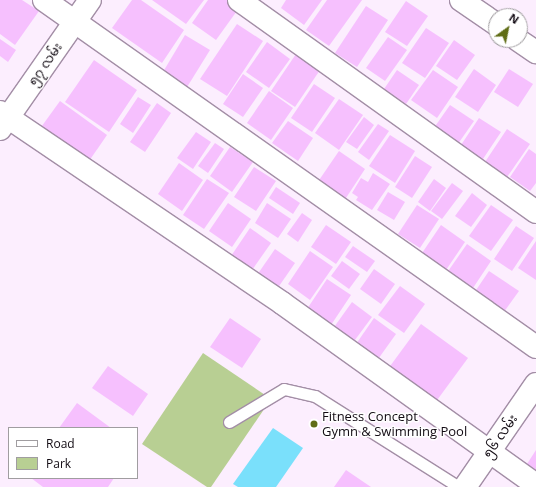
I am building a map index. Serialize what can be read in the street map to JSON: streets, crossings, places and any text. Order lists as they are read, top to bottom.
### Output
{
  "streets": {
    "street": ["၅၇ လမ်း", "၅၆ လမ်း"]
  },
  "places": ["Fitness Concept Gymn & Swimming Pool"],
  "legend": ["Road", "Park"],
  "north": "top right"
}
